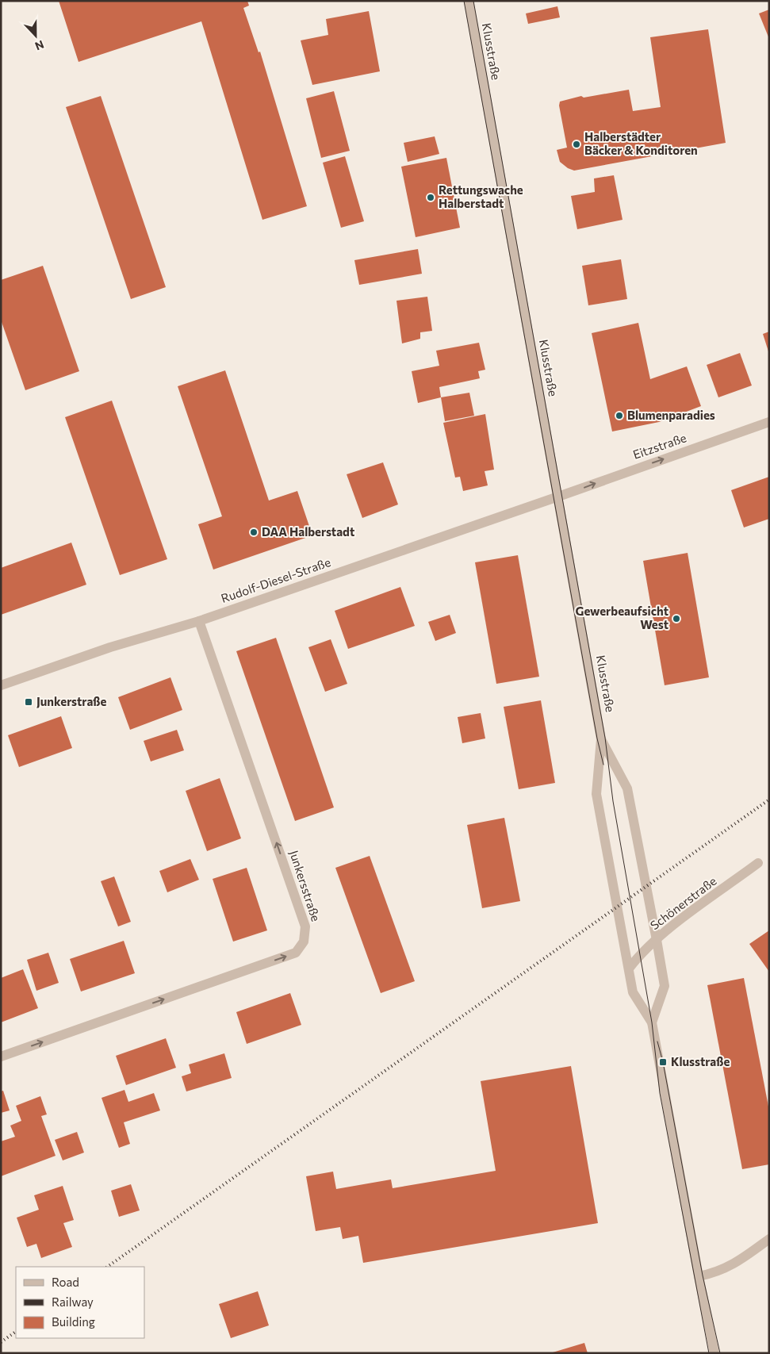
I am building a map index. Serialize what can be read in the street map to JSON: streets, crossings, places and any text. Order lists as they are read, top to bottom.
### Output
{
  "streets": {
    "street": [
      "Klusstraße",
      "Eitzstraße",
      "Rudolf-Diesel-Straße",
      "Junkersstraße",
      "Schönerstraße"
    ]
  },
  "crossings": [
    ["Klusstraße", "Eitzstraße"],
    ["Klusstraße", "Rudolf-Diesel-Straße"],
    ["Klusstraße", "Schönerstraße"],
    ["Eitzstraße", "Rudolf-Diesel-Straße"],
    ["Rudolf-Diesel-Straße", "Junkersstraße"]
  ],
  "one_way": ["Eitzstraße"],
  "places": {
    "other": [
      "Halberstädter Bäcker & Konditoren",
      "Rettungswache Halberstadt",
      "Blumenparadies",
      "DAA Halberstadt",
      "Gewerbeaufsicht West"
    ],
    "transit": ["Junkerstraße", "Klusstraße"]
  },
  "legend": ["Road", "Railway", "Building"],
  "north": "bottom"
}
